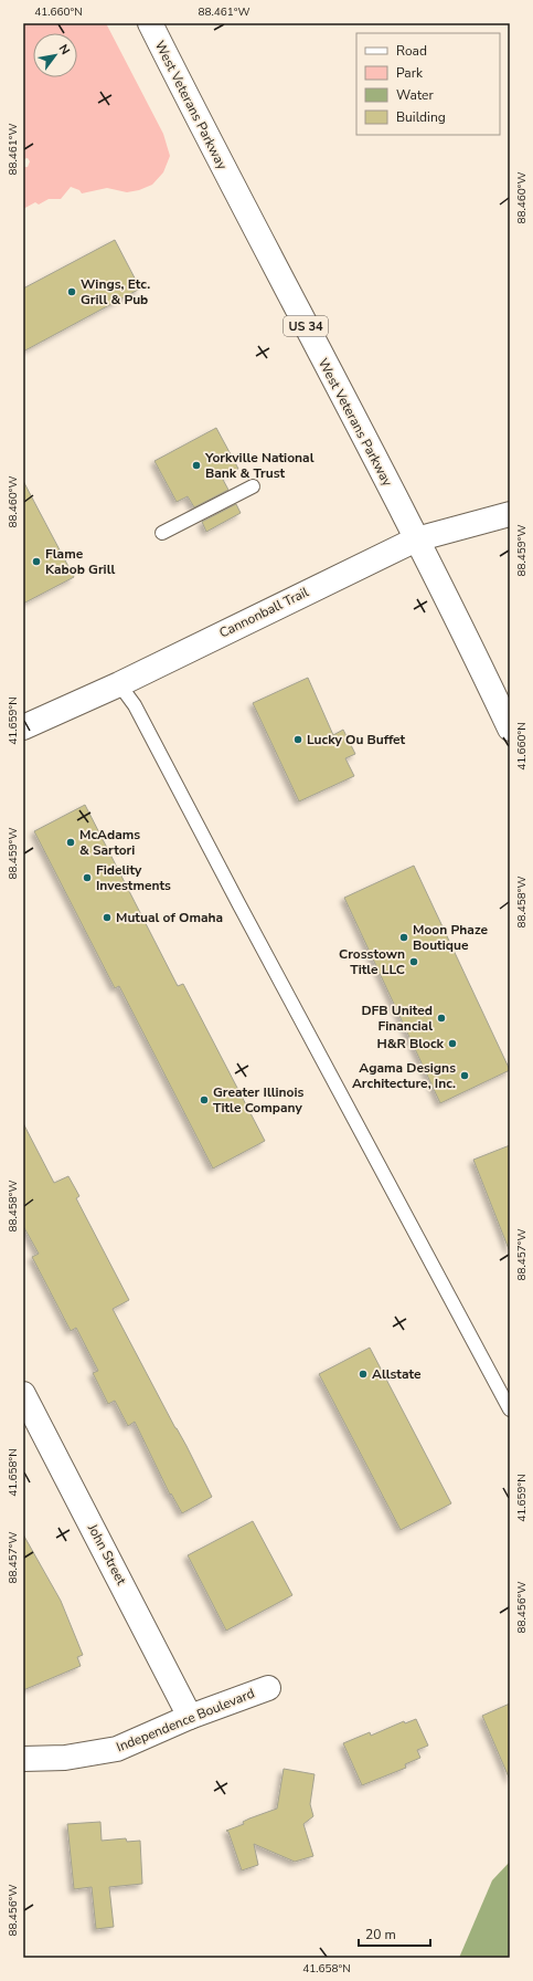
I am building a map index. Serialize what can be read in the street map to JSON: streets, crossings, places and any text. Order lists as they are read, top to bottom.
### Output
{
  "streets": {
    "street": [
      "West Veterans Parkway",
      "US 34",
      "Cannonball Trail",
      "John Street",
      "Independence Boulevard"
    ]
  },
  "crossings": [
    ["West Veterans Parkway", "Cannonball Trail"],
    ["John Street", "Independence Boulevard"]
  ],
  "places": [
    "Wings, Etc. Grill & Pub",
    "Yorkville National Bank & Trust",
    "Flame Kabob Grill",
    "Lucky Ou Buffet",
    "McAdams & Sartori",
    "Fidelity Investments",
    "Mutual of Omaha",
    "Moon Phaze Boutique",
    "Crosstown Title LLC",
    "DFB United Financial",
    "H&R Block",
    "Agama Designs Architecture, Inc.",
    "Greater Illinois Title Company",
    "Allstate"
  ],
  "legend": [
    "Road",
    "Park",
    "Water",
    "Building"
  ],
  "scale_bar": "20 m",
  "north": "top right",
  "coordinates": [
    "41.660°N",
    "88.461°W",
    "88.460°W",
    "88.459°W",
    "41.659°N",
    "88.458°W",
    "88.457°W",
    "41.658°N",
    "88.456°W"
  ]
}
